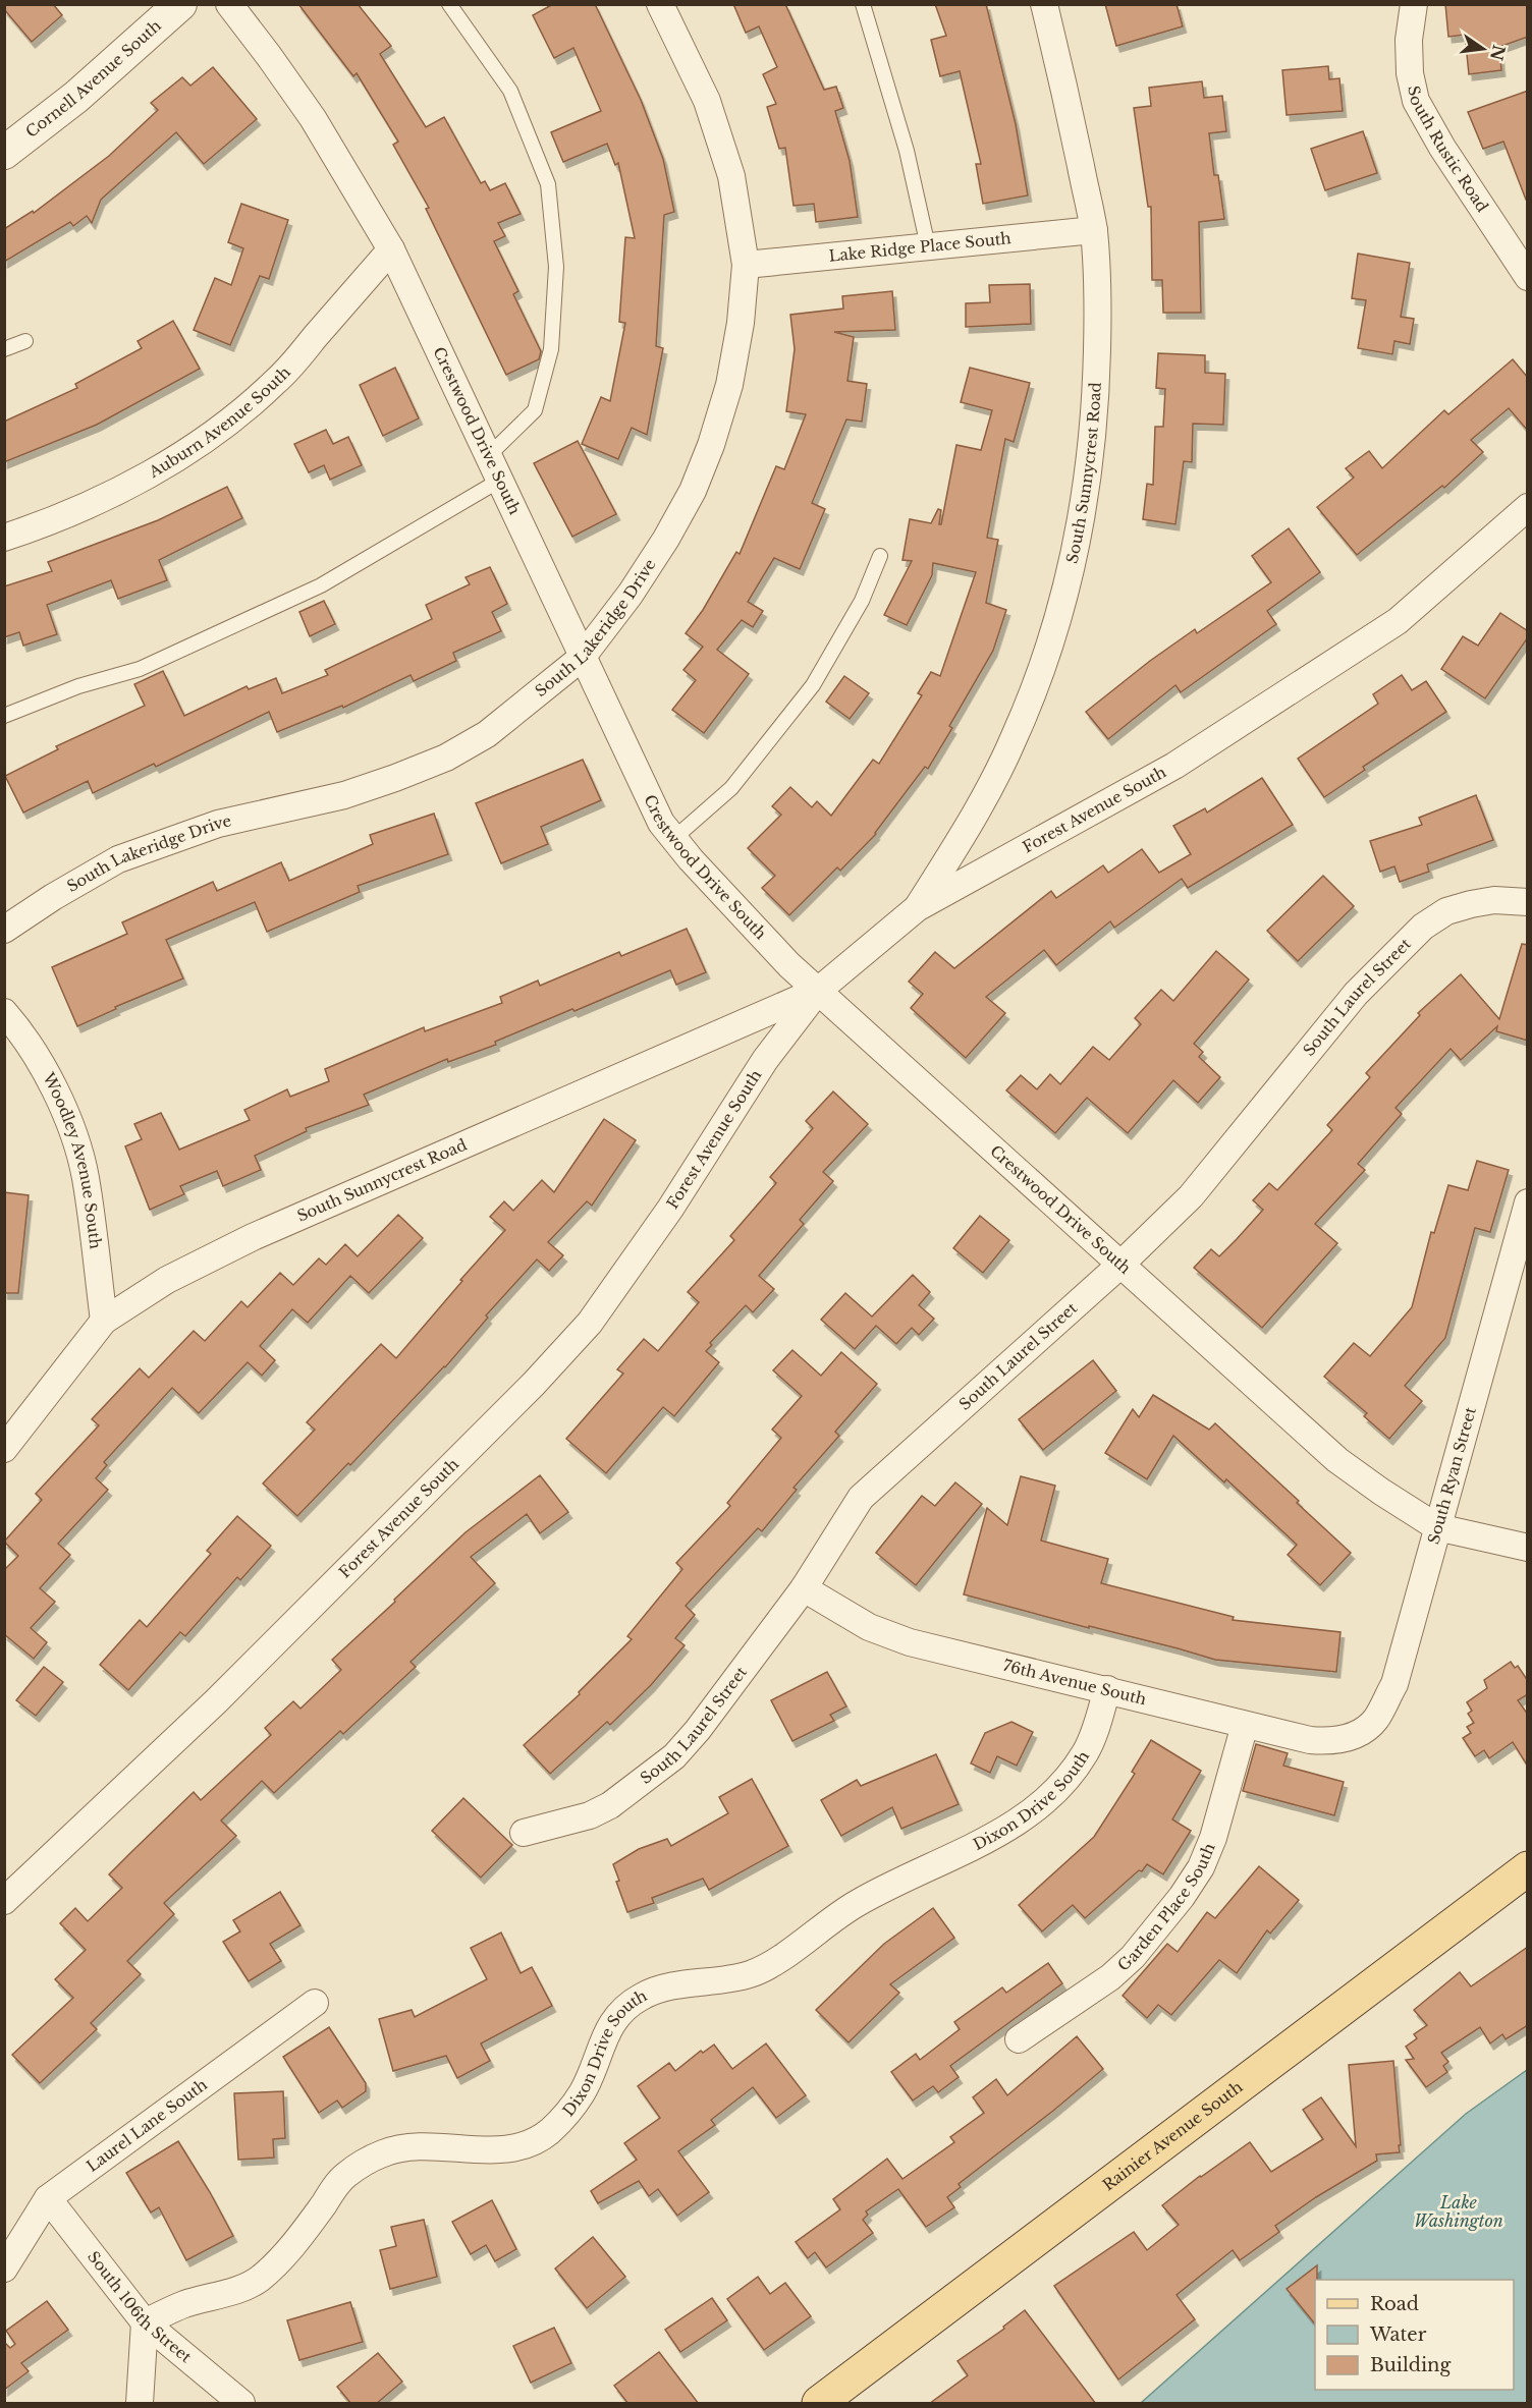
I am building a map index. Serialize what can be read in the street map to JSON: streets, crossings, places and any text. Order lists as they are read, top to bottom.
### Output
{
  "streets": {
    "main road": ["Rainier Avenue South"],
    "street": [
      "Cornell Avenue South",
      "South Rustic Road",
      "Lake Ridge Place South",
      "Auburn Avenue South",
      "Crestwood Drive South",
      "South Sunnycrest Road",
      "South Lakeridge Drive",
      "Forest Avenue South",
      "South Laurel Street",
      "Woodley Avenue South",
      "South Ryan Street",
      "76th Avenue South",
      "Dixon Drive South",
      "Garden Place South",
      "Laurel Lane South",
      "South 106th Street"
    ]
  },
  "crossings": [
    ["Lake Ridge Place South", "South Sunnycrest Road"],
    ["Lake Ridge Place South", "South Lakeridge Drive"],
    ["Auburn Avenue South", "Crestwood Drive South"],
    ["Crestwood Drive South", "South Sunnycrest Road"],
    ["Crestwood Drive South", "South Lakeridge Drive"],
    ["Crestwood Drive South", "Forest Avenue South"],
    ["Crestwood Drive South", "South Laurel Street"],
    ["Crestwood Drive South", "South Ryan Street"],
    ["South Sunnycrest Road", "Forest Avenue South"],
    ["South Sunnycrest Road", "Woodley Avenue South"],
    ["South Laurel Street", "76th Avenue South"],
    ["South Ryan Street", "76th Avenue South"],
    ["76th Avenue South", "Dixon Drive South"],
    ["76th Avenue South", "Garden Place South"],
    ["Dixon Drive South", "South 106th Street"],
    ["Laurel Lane South", "South 106th Street"]
  ],
  "water": ["Lake Washington"],
  "legend": ["Road", "Water", "Building"],
  "north": "right"
}
